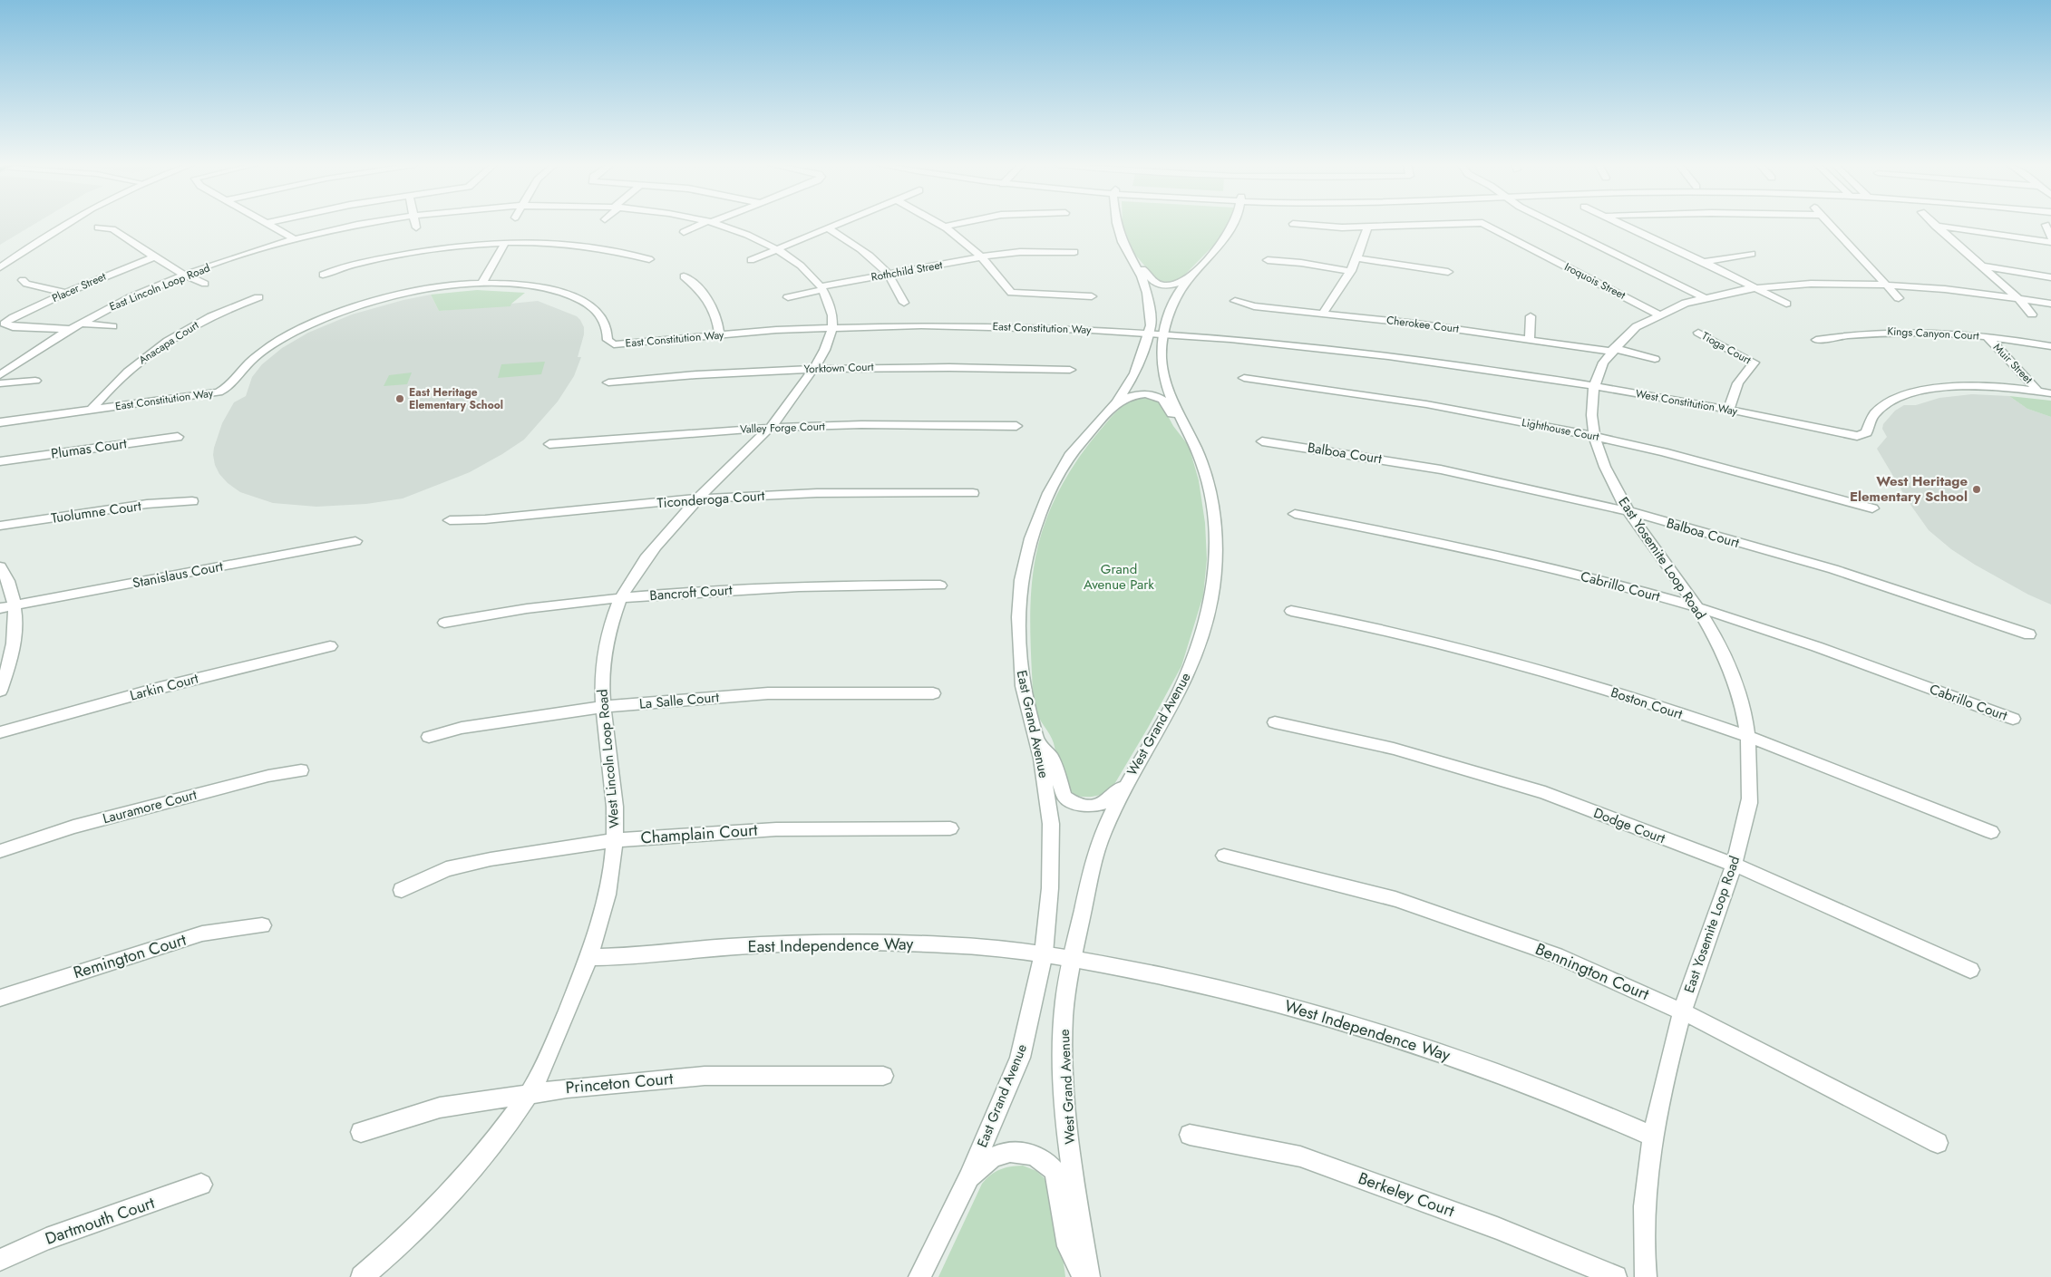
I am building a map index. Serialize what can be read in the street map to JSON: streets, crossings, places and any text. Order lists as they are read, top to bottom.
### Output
{
  "streets": {
    "street": [
      "Rothchild Street",
      "Iroquois Street",
      "Placer Street",
      "East Lincoln Loop Road",
      "Cherokee Court",
      "East Constitution Way",
      "Kings Canyon Court",
      "Anacapa Court",
      "Tioga Court",
      "Muir Street",
      "Yorktown Court",
      "West Constitution Way",
      "Valley Forge Court",
      "Lighthouse Court",
      "Plumas Court",
      "Balboa Court",
      "Ticonderoga Court",
      "Tuolumne Court",
      "East Yosemite Loop Road",
      "Stanislaus Court",
      "Cabrillo Court",
      "Bancroft Court",
      "Larkin Court",
      "La Salle Court",
      "Boston Court",
      "East Grand Avenue",
      "West Grand Avenue",
      "West Lincoln Loop Road",
      "Lauramore Court",
      "Dodge Court",
      "Champlain Court",
      "East Independence Way",
      "Remington Court",
      "Bennington Court",
      "West Independence Way",
      "Princeton Court",
      "Berkeley Court",
      "Dartmouth Court"
    ]
  },
  "crossings": [
    ["Iroquois Street", "East Yosemite Loop Road"],
    ["Placer Street", "East Lincoln Loop Road"],
    ["Cherokee Court", "East Yosemite Loop Road"],
    ["East Constitution Way", "Anacapa Court"],
    ["East Constitution Way", "West Constitution Way"],
    ["East Constitution Way", "East Grand Avenue"],
    ["East Constitution Way", "West Grand Avenue"],
    ["East Constitution Way", "West Lincoln Loop Road"],
    ["Kings Canyon Court", "Muir Street"],
    ["Tioga Court", "West Constitution Way"],
    ["Muir Street", "West Constitution Way"],
    ["Yorktown Court", "West Lincoln Loop Road"],
    ["West Constitution Way", "East Yosemite Loop Road"],
    ["Valley Forge Court", "West Lincoln Loop Road"],
    ["Lighthouse Court", "East Yosemite Loop Road"],
    ["Balboa Court", "East Yosemite Loop Road"],
    ["Ticonderoga Court", "West Lincoln Loop Road"],
    ["East Yosemite Loop Road", "Cabrillo Court"],
    ["East Yosemite Loop Road", "Boston Court"],
    ["East Yosemite Loop Road", "Dodge Court"],
    ["East Yosemite Loop Road", "Bennington Court"],
    ["East Yosemite Loop Road", "West Independence Way"],
    ["Bancroft Court", "West Lincoln Loop Road"],
    ["La Salle Court", "West Lincoln Loop Road"],
    ["East Grand Avenue", "East Independence Way"],
    ["West Grand Avenue", "East Independence Way"],
    ["West Grand Avenue", "West Independence Way"],
    ["West Lincoln Loop Road", "Champlain Court"],
    ["West Lincoln Loop Road", "East Independence Way"],
    ["West Lincoln Loop Road", "Princeton Court"],
    ["East Independence Way", "West Independence Way"]
  ],
  "parks": ["Grand Avenue Park"],
  "places": ["East Heritage Elementary School", "West Heritage Elementary School"]
}
